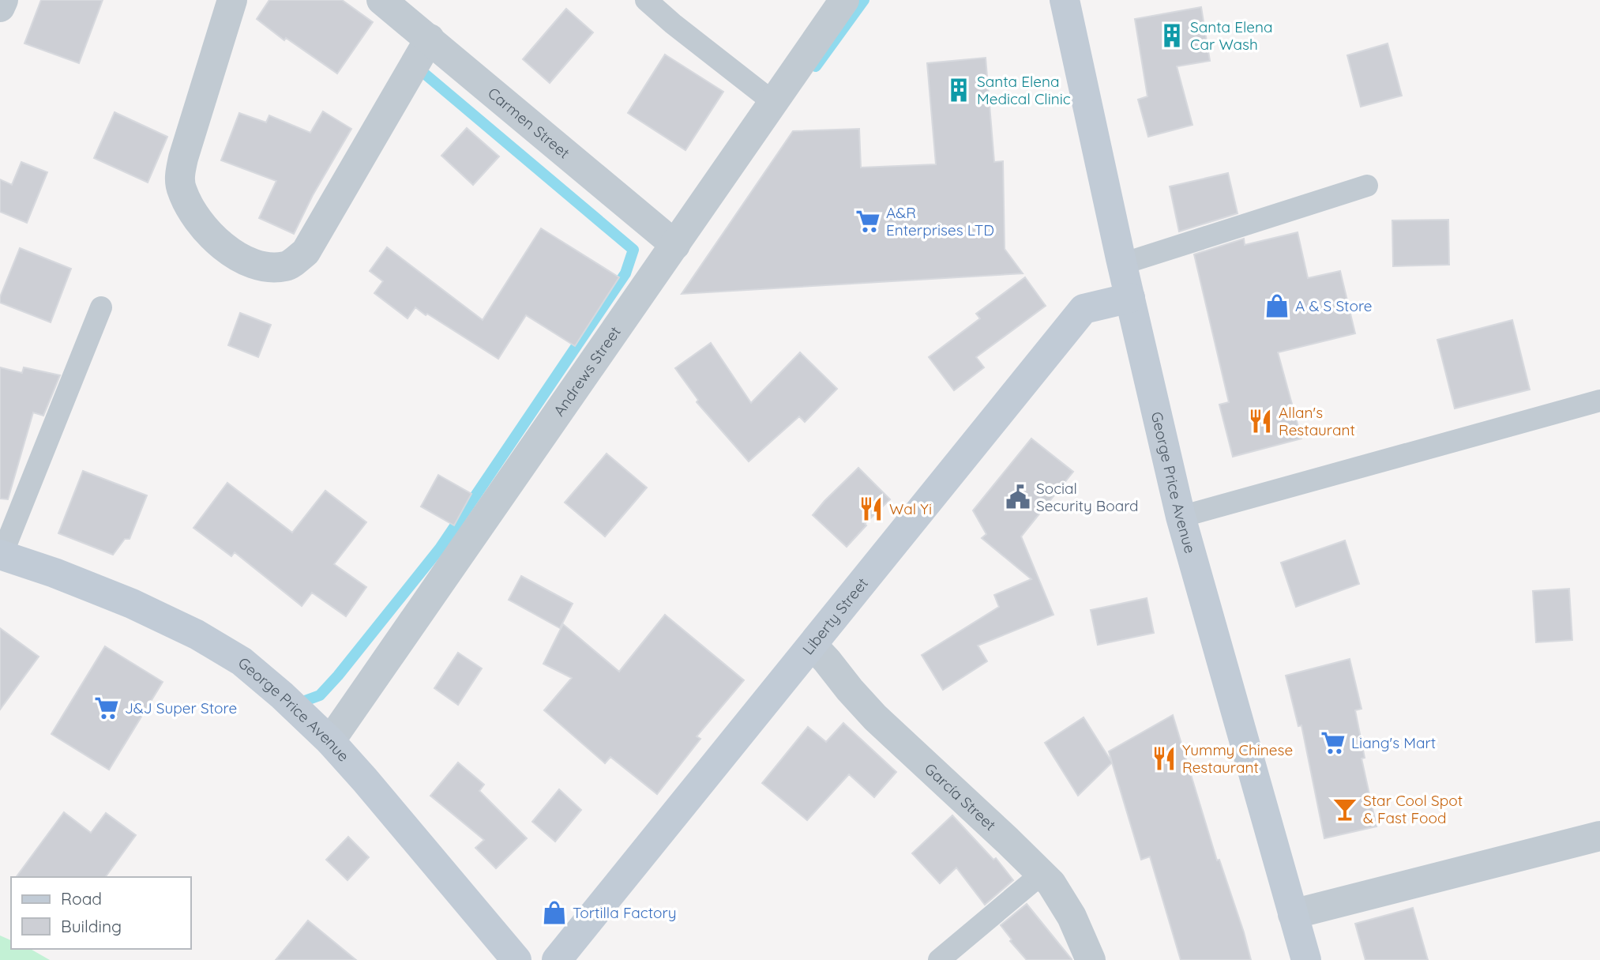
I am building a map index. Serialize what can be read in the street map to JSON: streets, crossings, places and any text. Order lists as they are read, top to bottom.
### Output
{
  "streets": {
    "main road": ["George Price Avenue", "Liberty Street"],
    "street": ["Carmen Street", "Andrews Street", "García Street"]
  },
  "crossings": [
    ["Carmen Street", "Andrews Street"],
    ["Andrews Street", "George Price Avenue"],
    ["George Price Avenue", "Liberty Street"],
    ["Liberty Street", "García Street"]
  ],
  "places": {
    "building": ["Santa Elena Car Wash", "Santa Elena Medical Clinic"],
    "supermarket": ["A&R Enterprises LTD", "J&J Super Store", "Liang's Mart"],
    "shop": ["A & S Store", "Tortilla Factory"],
    "restaurant": ["Allan's Restaurant", "Wal Yi", "Yummy Chinese Restaurant"],
    "public building": ["Social Security Board"],
    "bar": ["Star Cool Spot & Fast Food"]
  },
  "legend": ["Road", "Building"]
}
